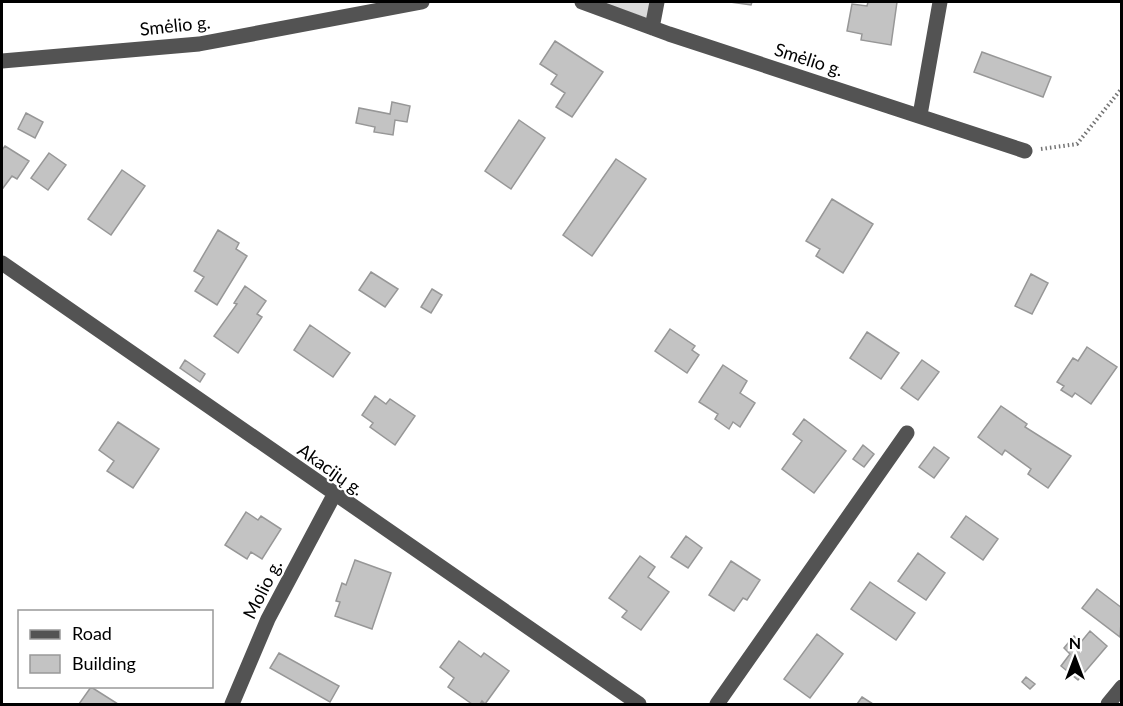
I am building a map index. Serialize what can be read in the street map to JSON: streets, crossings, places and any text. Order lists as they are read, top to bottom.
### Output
{
  "streets": {
    "street": ["Smėlio g.", "Akacijų g.", "Molio g."]
  },
  "crossings": [
    ["Akacijų g.", "Molio g."]
  ],
  "legend": ["Road", "Building"],
  "north": "top"
}
